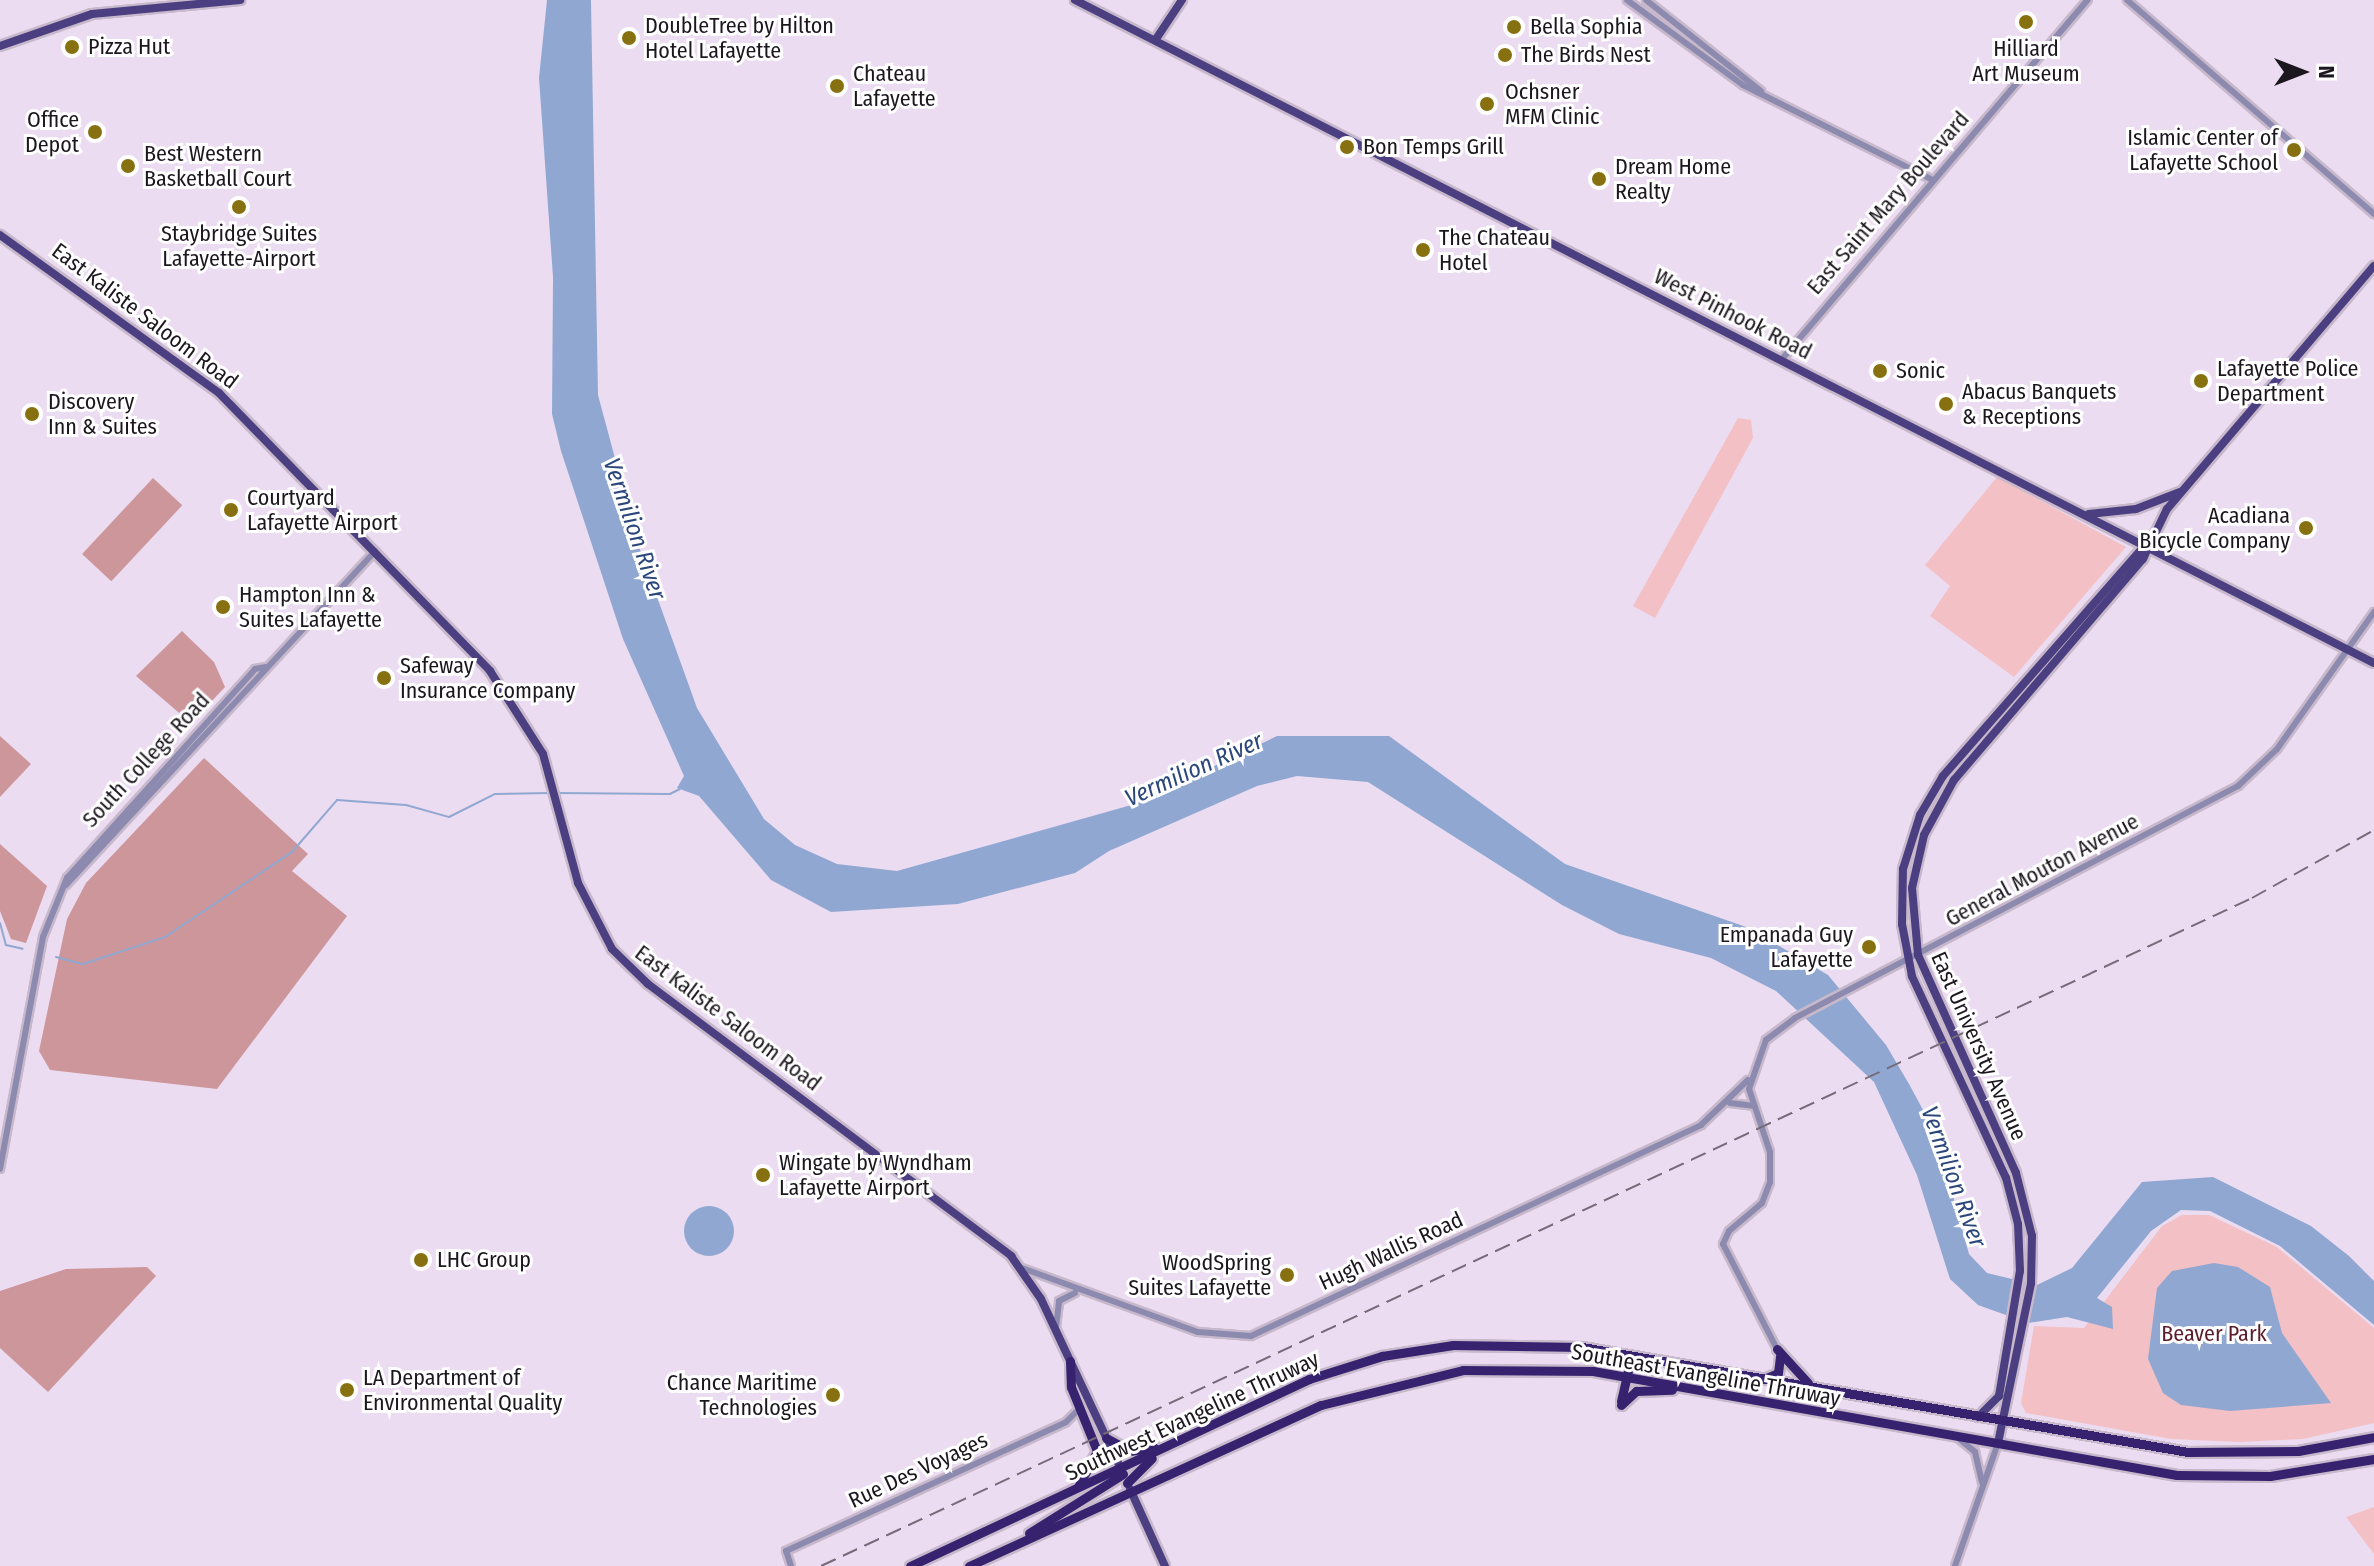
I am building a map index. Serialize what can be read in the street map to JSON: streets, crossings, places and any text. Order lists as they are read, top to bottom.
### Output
{
  "streets": {
    "highway": ["Southeast Evangeline Thruway", "Southwest Evangeline Thruway"],
    "main road": ["West Pinhook Road", "East Kaliste Saloom Road", "East University Avenue"],
    "street": [
      "East Saint Mary Boulevard",
      "South College Road",
      "General Mouton Avenue",
      "Hugh Wallis Road",
      "Rue Des Voyages"
    ]
  },
  "crossings": [
    ["East Saint Mary Boulevard", "West Pinhook Road"],
    ["West Pinhook Road", "General Mouton Avenue"],
    ["West Pinhook Road", "East University Avenue"],
    ["East Kaliste Saloom Road", "South College Road"],
    ["East Kaliste Saloom Road", "Hugh Wallis Road"],
    ["East Kaliste Saloom Road", "Southeast Evangeline Thruway"],
    ["East Kaliste Saloom Road", "Southwest Evangeline Thruway"],
    ["General Mouton Avenue", "East University Avenue"],
    ["General Mouton Avenue", "Hugh Wallis Road"],
    ["East University Avenue", "Southeast Evangeline Thruway"],
    ["Southeast Evangeline Thruway", "Southwest Evangeline Thruway"]
  ],
  "water": ["Vermilion River"],
  "parks": ["Beaver Park"],
  "places": [
    "Hilliard Art Museum",
    "Bella Sophia",
    "DoubleTree by Hilton Hotel Lafayette",
    "Pizza Hut",
    "The Birds Nest",
    "Chateau Lafayette",
    "Ochsner MFM Clinic",
    "Office Depot",
    "Bon Temps Grill",
    "Islamic Center of Lafayette School",
    "Best Western Basketball Court",
    "Dream Home Realty",
    "Staybridge Suites Lafayette-Airport",
    "The Chateau Hotel",
    "Sonic",
    "Lafayette Police Department",
    "Abacus Banquets & Receptions",
    "Discovery Inn & Suites",
    "Courtyard Lafayette Airport",
    "Acadiana Bicycle Company",
    "Hampton Inn & Suites Lafayette",
    "Safeway Insurance Company",
    "Empanada Guy Lafayette",
    "Wingate by Wyndham Lafayette Airport",
    "LHC Group",
    "WoodSpring Suites Lafayette",
    "LA Department of Environmental Quality",
    "Chance Maritime Technologies"
  ],
  "north": "right"
}
